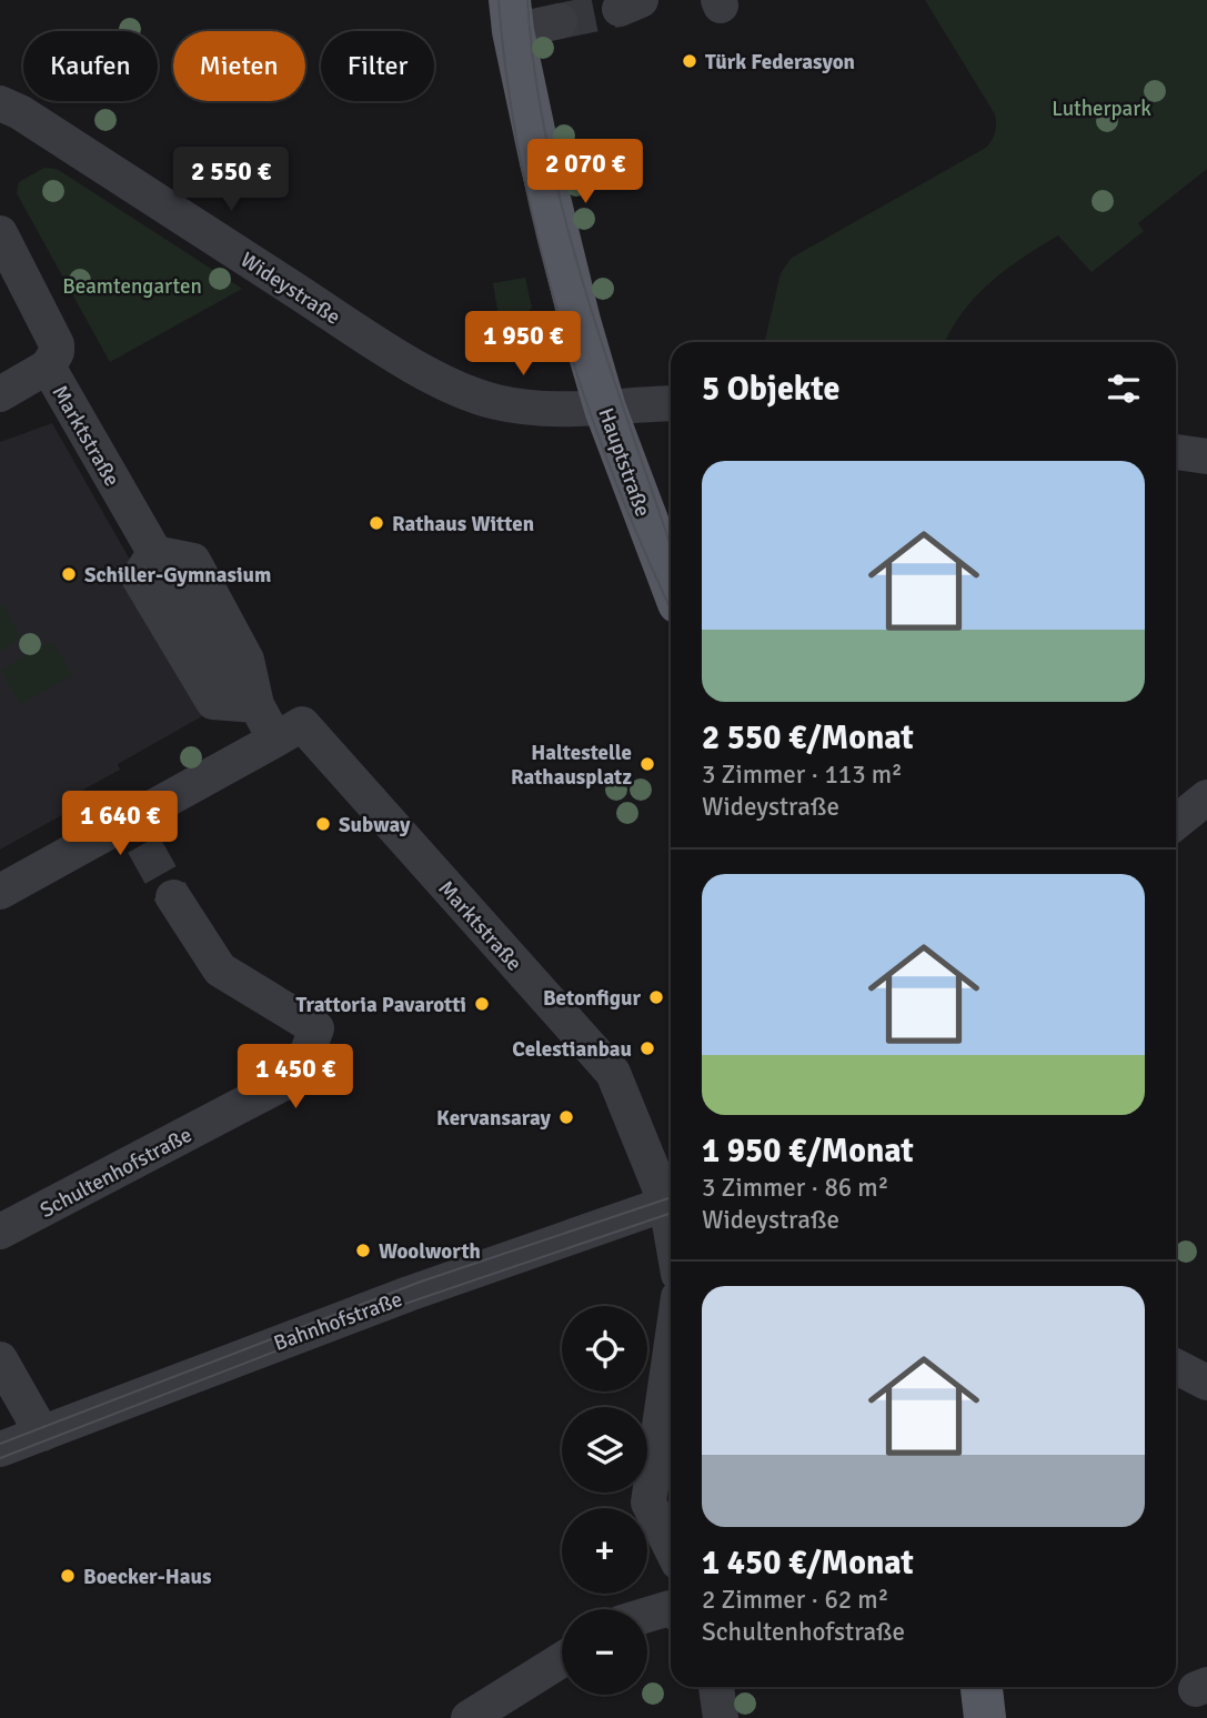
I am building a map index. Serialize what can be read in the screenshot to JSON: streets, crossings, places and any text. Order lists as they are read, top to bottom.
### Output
{
  "streets": {
    "main road": ["Hauptstraße"],
    "street": [
      "Wideystraße",
      "Marktstraße",
      "Schultenhofstraße",
      "Bahnhofstraße"
    ]
  },
  "crossings": [
    ["Wideystraße", "Hauptstraße"]
  ],
  "parks": ["Lutherpark", "Beamtengarten"],
  "places": [
    "Türk Federasyon",
    "Rathaus Witten",
    "Schiller-Gymnasium",
    "Haltestelle Rathausplatz",
    "Subway",
    "Betonfigur",
    "Trattoria Pavarotti",
    "Celestianbau",
    "Kervansaray",
    "Woolworth",
    "Boecker-Haus"
  ],
  "page": {
    "chip": ["Kaufen", "Mieten", "Filter"],
    "price": [
      "2 070 €",
      "2 550 €",
      "1 950 €",
      "1 640 €",
      "1 450 €"
    ],
    "heading": "5 Objekte",
    "list": [
      {
        "name": "2 550 €/Monat",
        "note": "3 Zimmer · 113 m² · Wideystraße"
      },
      {
        "name": "1 950 €/Monat",
        "note": "3 Zimmer · 86 m² · Wideystraße"
      },
      {
        "name": "1 450 €/Monat",
        "note": "2 Zimmer · 62 m² · Schultenhofstraße"
      }
    ],
    "map_buttons": ["+", "−"]
  }
}
